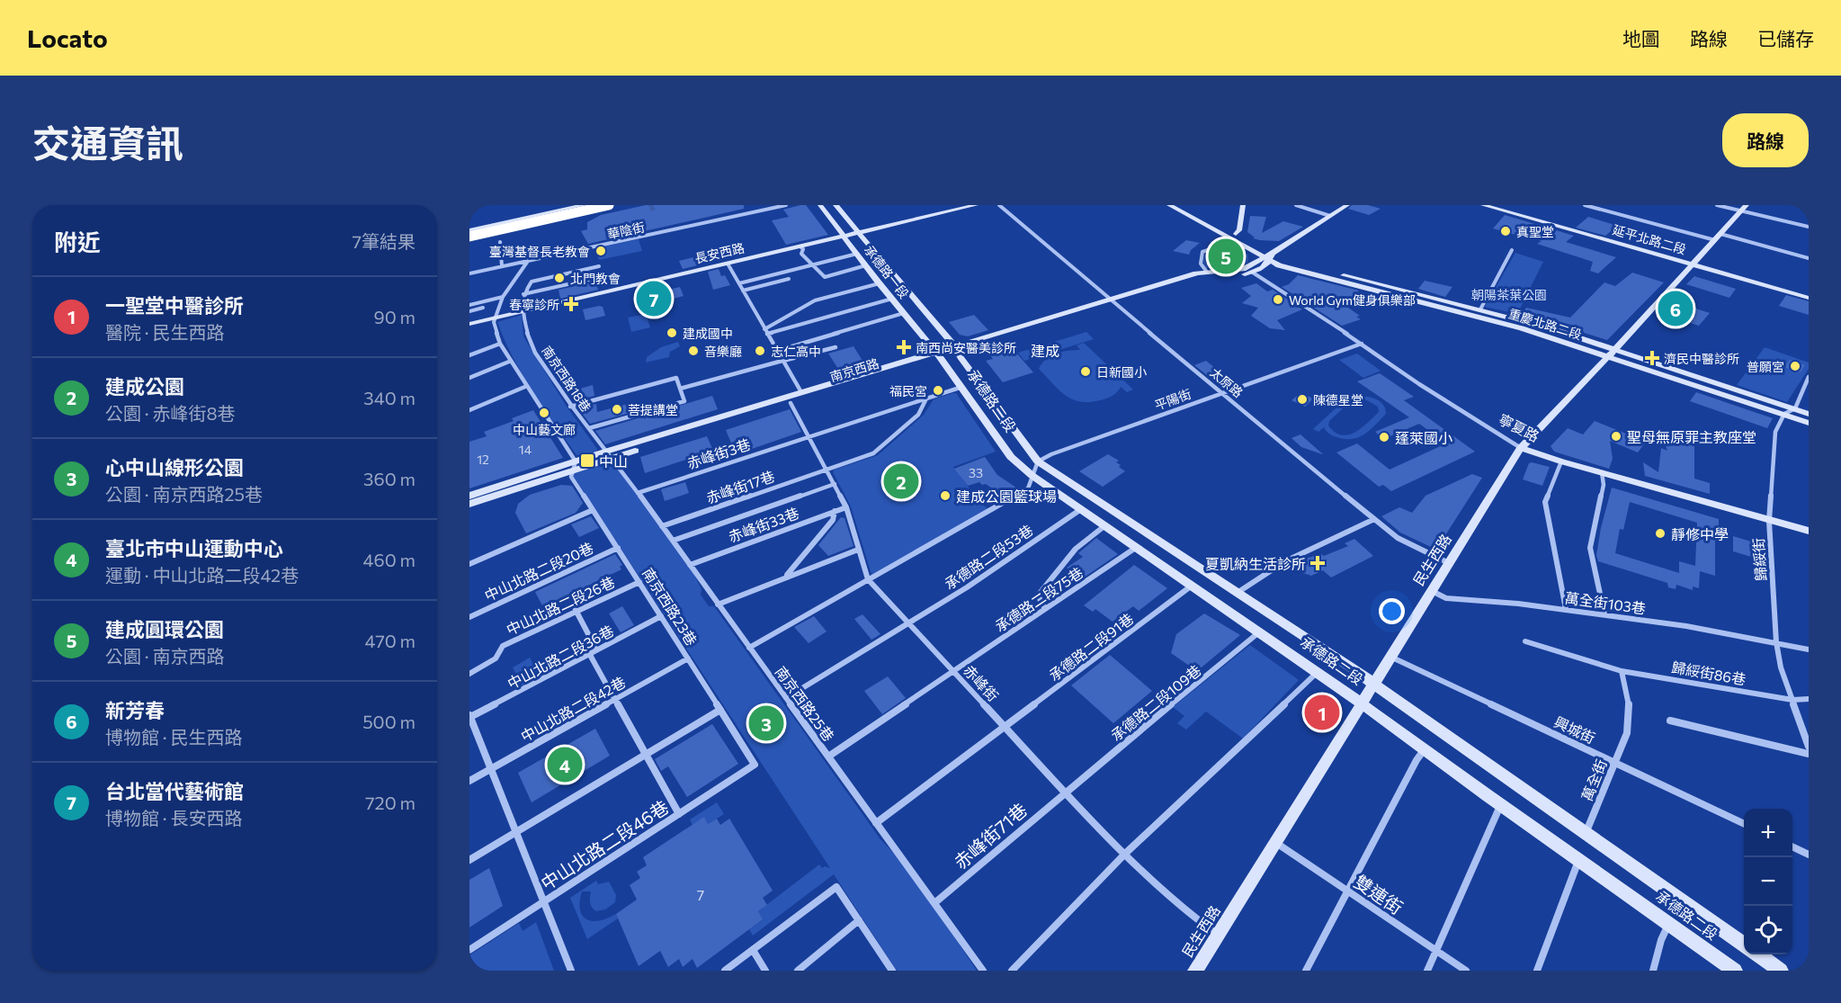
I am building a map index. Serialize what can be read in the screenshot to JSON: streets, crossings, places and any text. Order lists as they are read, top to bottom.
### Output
{
  "streets": {
    "main road": [
      "延平北路二段",
      "長安西路",
      "承德路一段",
      "重慶北路二段",
      "南京西路",
      "承德路二段",
      "寧夏路",
      "民生西路"
    ],
    "street": [
      "華陰街",
      "南京西路18巷",
      "太原路",
      "平陽街",
      "赤峰街3巷",
      "赤峰街17巷",
      "赤峰街33巷",
      "承德路二段53巷",
      "歸綏街",
      "中山北路二段20巷",
      "承德路二段75巷",
      "萬全街103巷",
      "中山北路二段26巷",
      "南京西路23巷",
      "承德路二段91巷",
      "中山北路二段36巷",
      "歸綏街86巷",
      "赤峰街",
      "承德路二段109巷",
      "南京西路25巷",
      "中山北路二段42巷",
      "興城街",
      "萬全街",
      "赤峰街71巷",
      "中山北路二段46巷",
      "雙連街"
    ]
  },
  "crossings": [
    ["延平北路二段", "民生西路"],
    ["長安西路", "承德路一段"],
    ["長安西路", "南京西路18巷"],
    ["長安西路", "南京西路23巷"],
    ["承德路一段", "南京西路"],
    ["承德路一段", "承德路二段"],
    ["重慶北路二段", "南京西路"],
    ["重慶北路二段", "民生西路"],
    ["重慶北路二段", "歸綏街"],
    ["南京西路", "南京西路18巷"],
    ["南京西路", "太原路"],
    ["南京西路", "承德路二段"],
    ["南京西路", "寧夏路"],
    ["南京西路", "南京西路23巷"],
    ["南京西路", "赤峰街"],
    ["南京西路", "南京西路25巷"],
    ["南京西路18巷", "南京西路25巷"],
    ["太原路", "平陽街"],
    ["太原路", "民生西路"],
    ["平陽街", "承德路二段"],
    ["平陽街", "寧夏路"],
    ["承德路二段", "赤峰街3巷"],
    ["承德路二段", "承德路二段53巷"],
    ["承德路二段", "民生西路"],
    ["承德路二段", "承德路二段75巷"],
    ["承德路二段", "承德路二段91巷"],
    ["承德路二段", "承德路二段109巷"],
    ["承德路二段", "萬全街"],
    ["寧夏路", "民生西路"],
    ["寧夏路", "歸綏街"],
    ["赤峰街3巷", "赤峰街17巷"],
    ["赤峰街3巷", "赤峰街"],
    ["赤峰街3巷", "南京西路25巷"],
    ["赤峰街17巷", "赤峰街"],
    ["赤峰街17巷", "南京西路25巷"],
    ["赤峰街33巷", "赤峰街"],
    ["赤峰街33巷", "南京西路25巷"],
    ["承德路二段53巷", "赤峰街"],
    ["承德路二段53巷", "南京西路25巷"],
    ["民生西路", "萬全街103巷"],
    ["民生西路", "赤峰街"],
    ["民生西路", "興城街"],
    ["民生西路", "雙連街"],
    ["歸綏街", "萬全街103巷"],
    ["歸綏街", "歸綏街86巷"],
    ["中山北路二段20巷", "南京西路23巷"],
    ["承德路二段75巷", "赤峰街"],
    ["承德路二段75巷", "南京西路25巷"],
    ["中山北路二段26巷", "南京西路23巷"],
    ["南京西路23巷", "中山北路二段36巷"],
    ["南京西路23巷", "中山北路二段42巷"],
    ["南京西路23巷", "中山北路二段46巷"],
    ["承德路二段91巷", "赤峰街"],
    ["承德路二段91巷", "南京西路25巷"],
    ["歸綏街86巷", "萬全街"],
    ["赤峰街", "承德路二段109巷"],
    ["赤峰街", "赤峰街71巷"],
    ["承德路二段109巷", "赤峰街71巷"],
    ["南京西路25巷", "赤峰街71巷"],
    ["興城街", "萬全街"]
  ],
  "districts": ["建成"],
  "parks": ["朝陽茶葉公園"],
  "places": {
    "other": [
      "真聖堂",
      "臺灣基督長老教會",
      "北門教會",
      "World Gym健身俱樂部",
      "建成國中",
      "音樂廳",
      "志仁高中",
      "普願宮",
      "日新國小",
      "福民宮",
      "陳德星堂",
      "菩提講堂",
      "中山藝文廊",
      "聖母無原罪主教座堂",
      "蓬萊國小",
      "建成公園籃球場",
      "靜修中學"
    ],
    "health": [
      "春寧診所",
      "南西尚安醫美診所",
      "濟民中醫診所",
      "夏凱納生活診所"
    ],
    "transit": ["中山"]
  },
  "house_numbers": [
    "14",
    "12",
    "33",
    "7"
  ],
  "page": {
    "header": "Locato",
    "nav": ["地圖", "路線", "已儲存"],
    "title": "交通資訊",
    "buttons": "路線",
    "heading": ["附近", "7筆結果"],
    "pins": [
      "5",
      "7",
      "6",
      "2",
      "1",
      "3",
      "4"
    ],
    "list": [
      {
        "mark": "1",
        "name": "一聖堂中醫診所",
        "note": "醫院 · 民生西路",
        "value": "90 m"
      },
      {
        "mark": "2",
        "name": "建成公園",
        "note": "公園 · 赤峰街8巷",
        "value": "340 m"
      },
      {
        "mark": "3",
        "name": "心中山線形公園",
        "note": "公園 · 南京西路25巷",
        "value": "360 m"
      },
      {
        "mark": "4",
        "name": "臺北市中山運動中心",
        "note": "運動 · 中山北路二段42巷",
        "value": "460 m"
      },
      {
        "mark": "5",
        "name": "建成圓環公園",
        "note": "公園 · 南京西路",
        "value": "470 m"
      },
      {
        "mark": "6",
        "name": "新芳春",
        "note": "博物館 · 民生西路",
        "value": "500 m"
      },
      {
        "mark": "7",
        "name": "台北當代藝術館",
        "note": "博物館 · 長安西路",
        "value": "720 m"
      }
    ],
    "map_buttons": ["+", "−"]
  }
}
